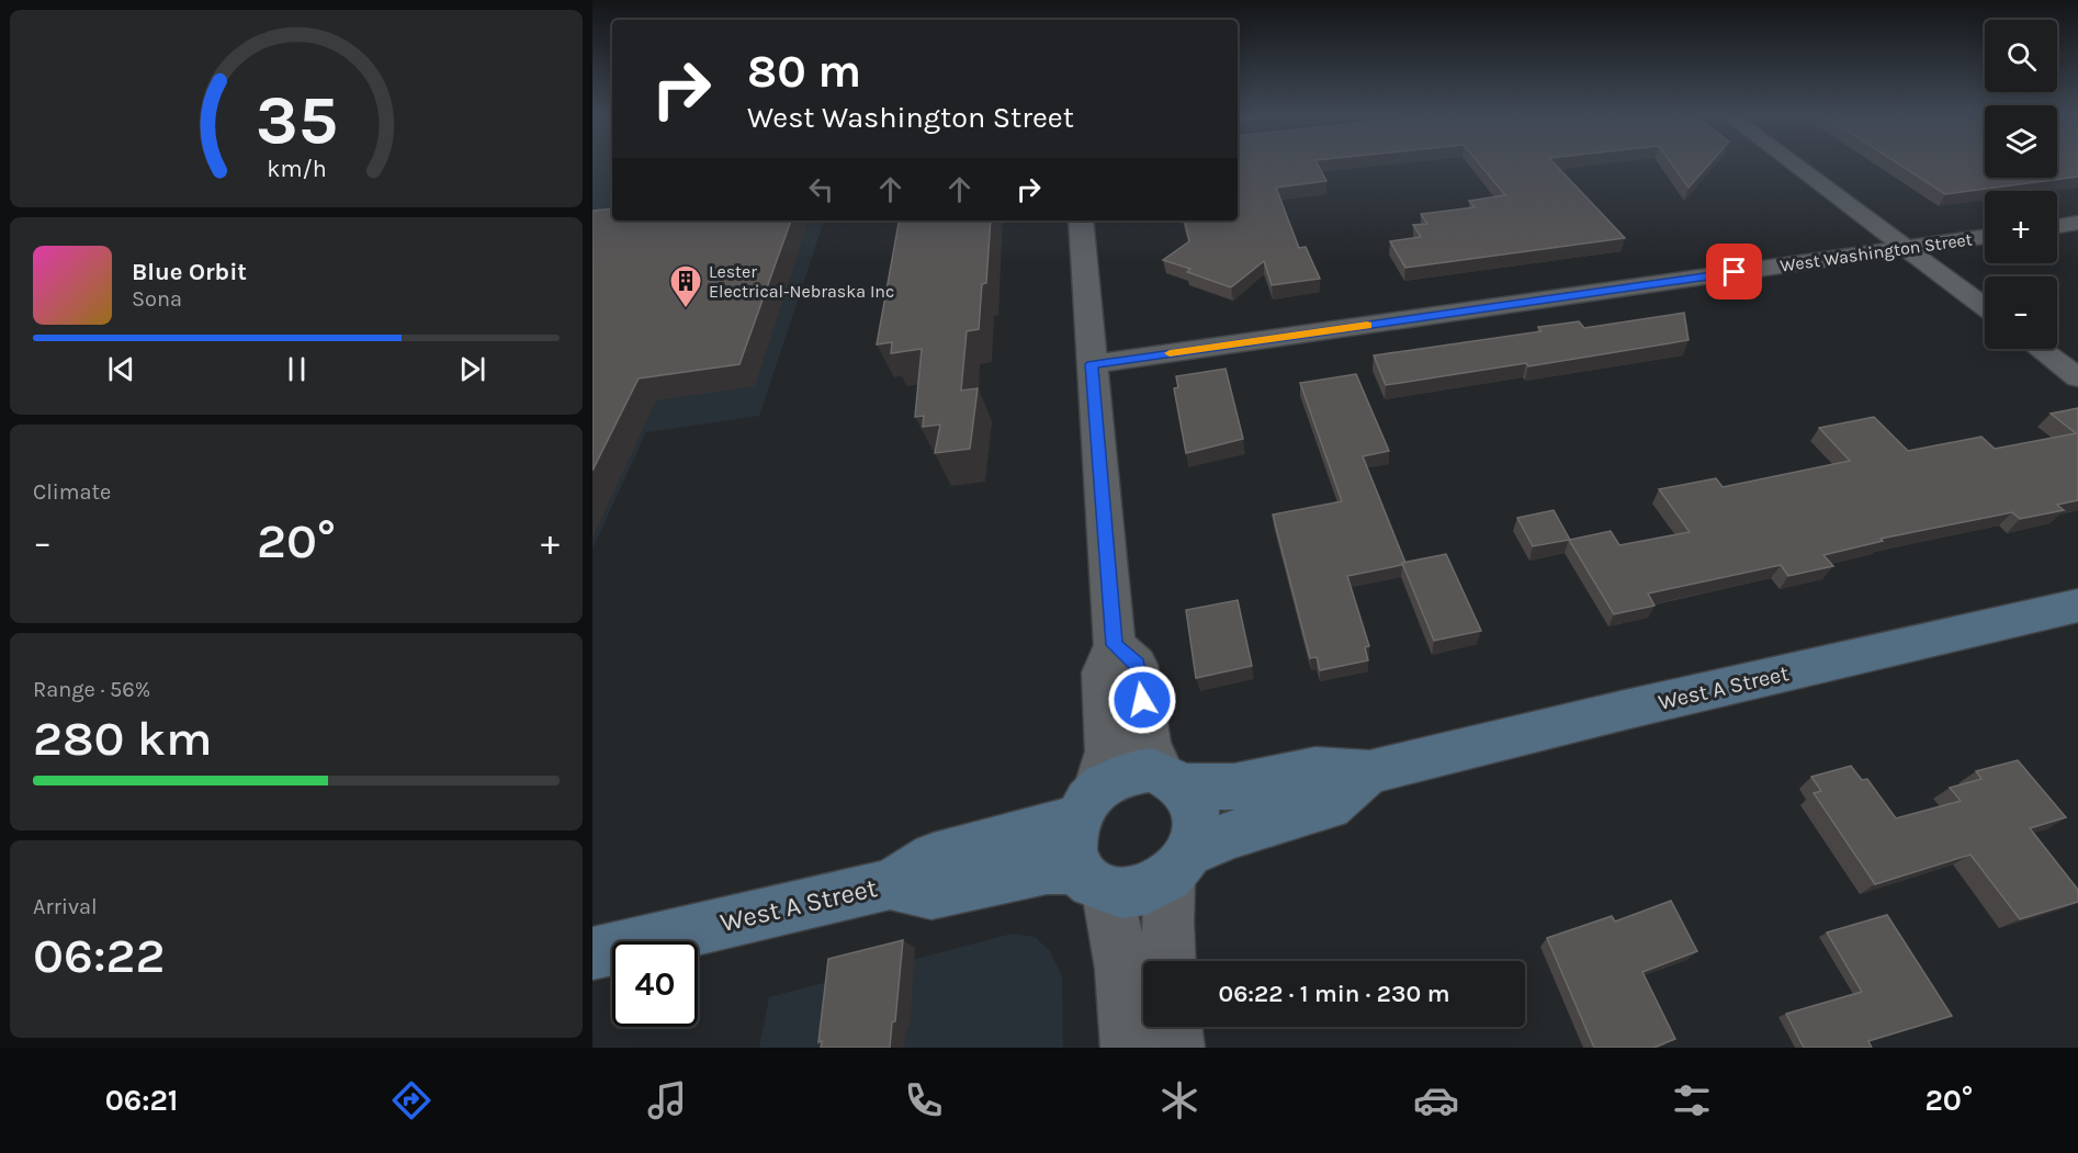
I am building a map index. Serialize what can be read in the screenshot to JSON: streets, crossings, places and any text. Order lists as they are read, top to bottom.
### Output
{
  "streets": {
    "main road": ["West A Street"],
    "street": ["West Washington Street"]
  },
  "places": {
    "building": ["Lester Electrical-Nebraska Inc"]
  },
  "page": {
    "map_buttons": ["+", "−"],
    "turn": ["80 m", "West Washington Street"],
    "song": ["Blue Orbit", "Sona"],
    "tile": [
      "Climate",
      ["Range · 56%", "280 km"],
      ["Arrival", "06:22"]
    ],
    "heat": ["−", "20°", "+"],
    "limit": "40",
    "trip": "06:22 · 1 min · 230 m",
    "tabs": ["06:21", "20°"],
    "gauge": ["35", "km/h"]
  }
}
